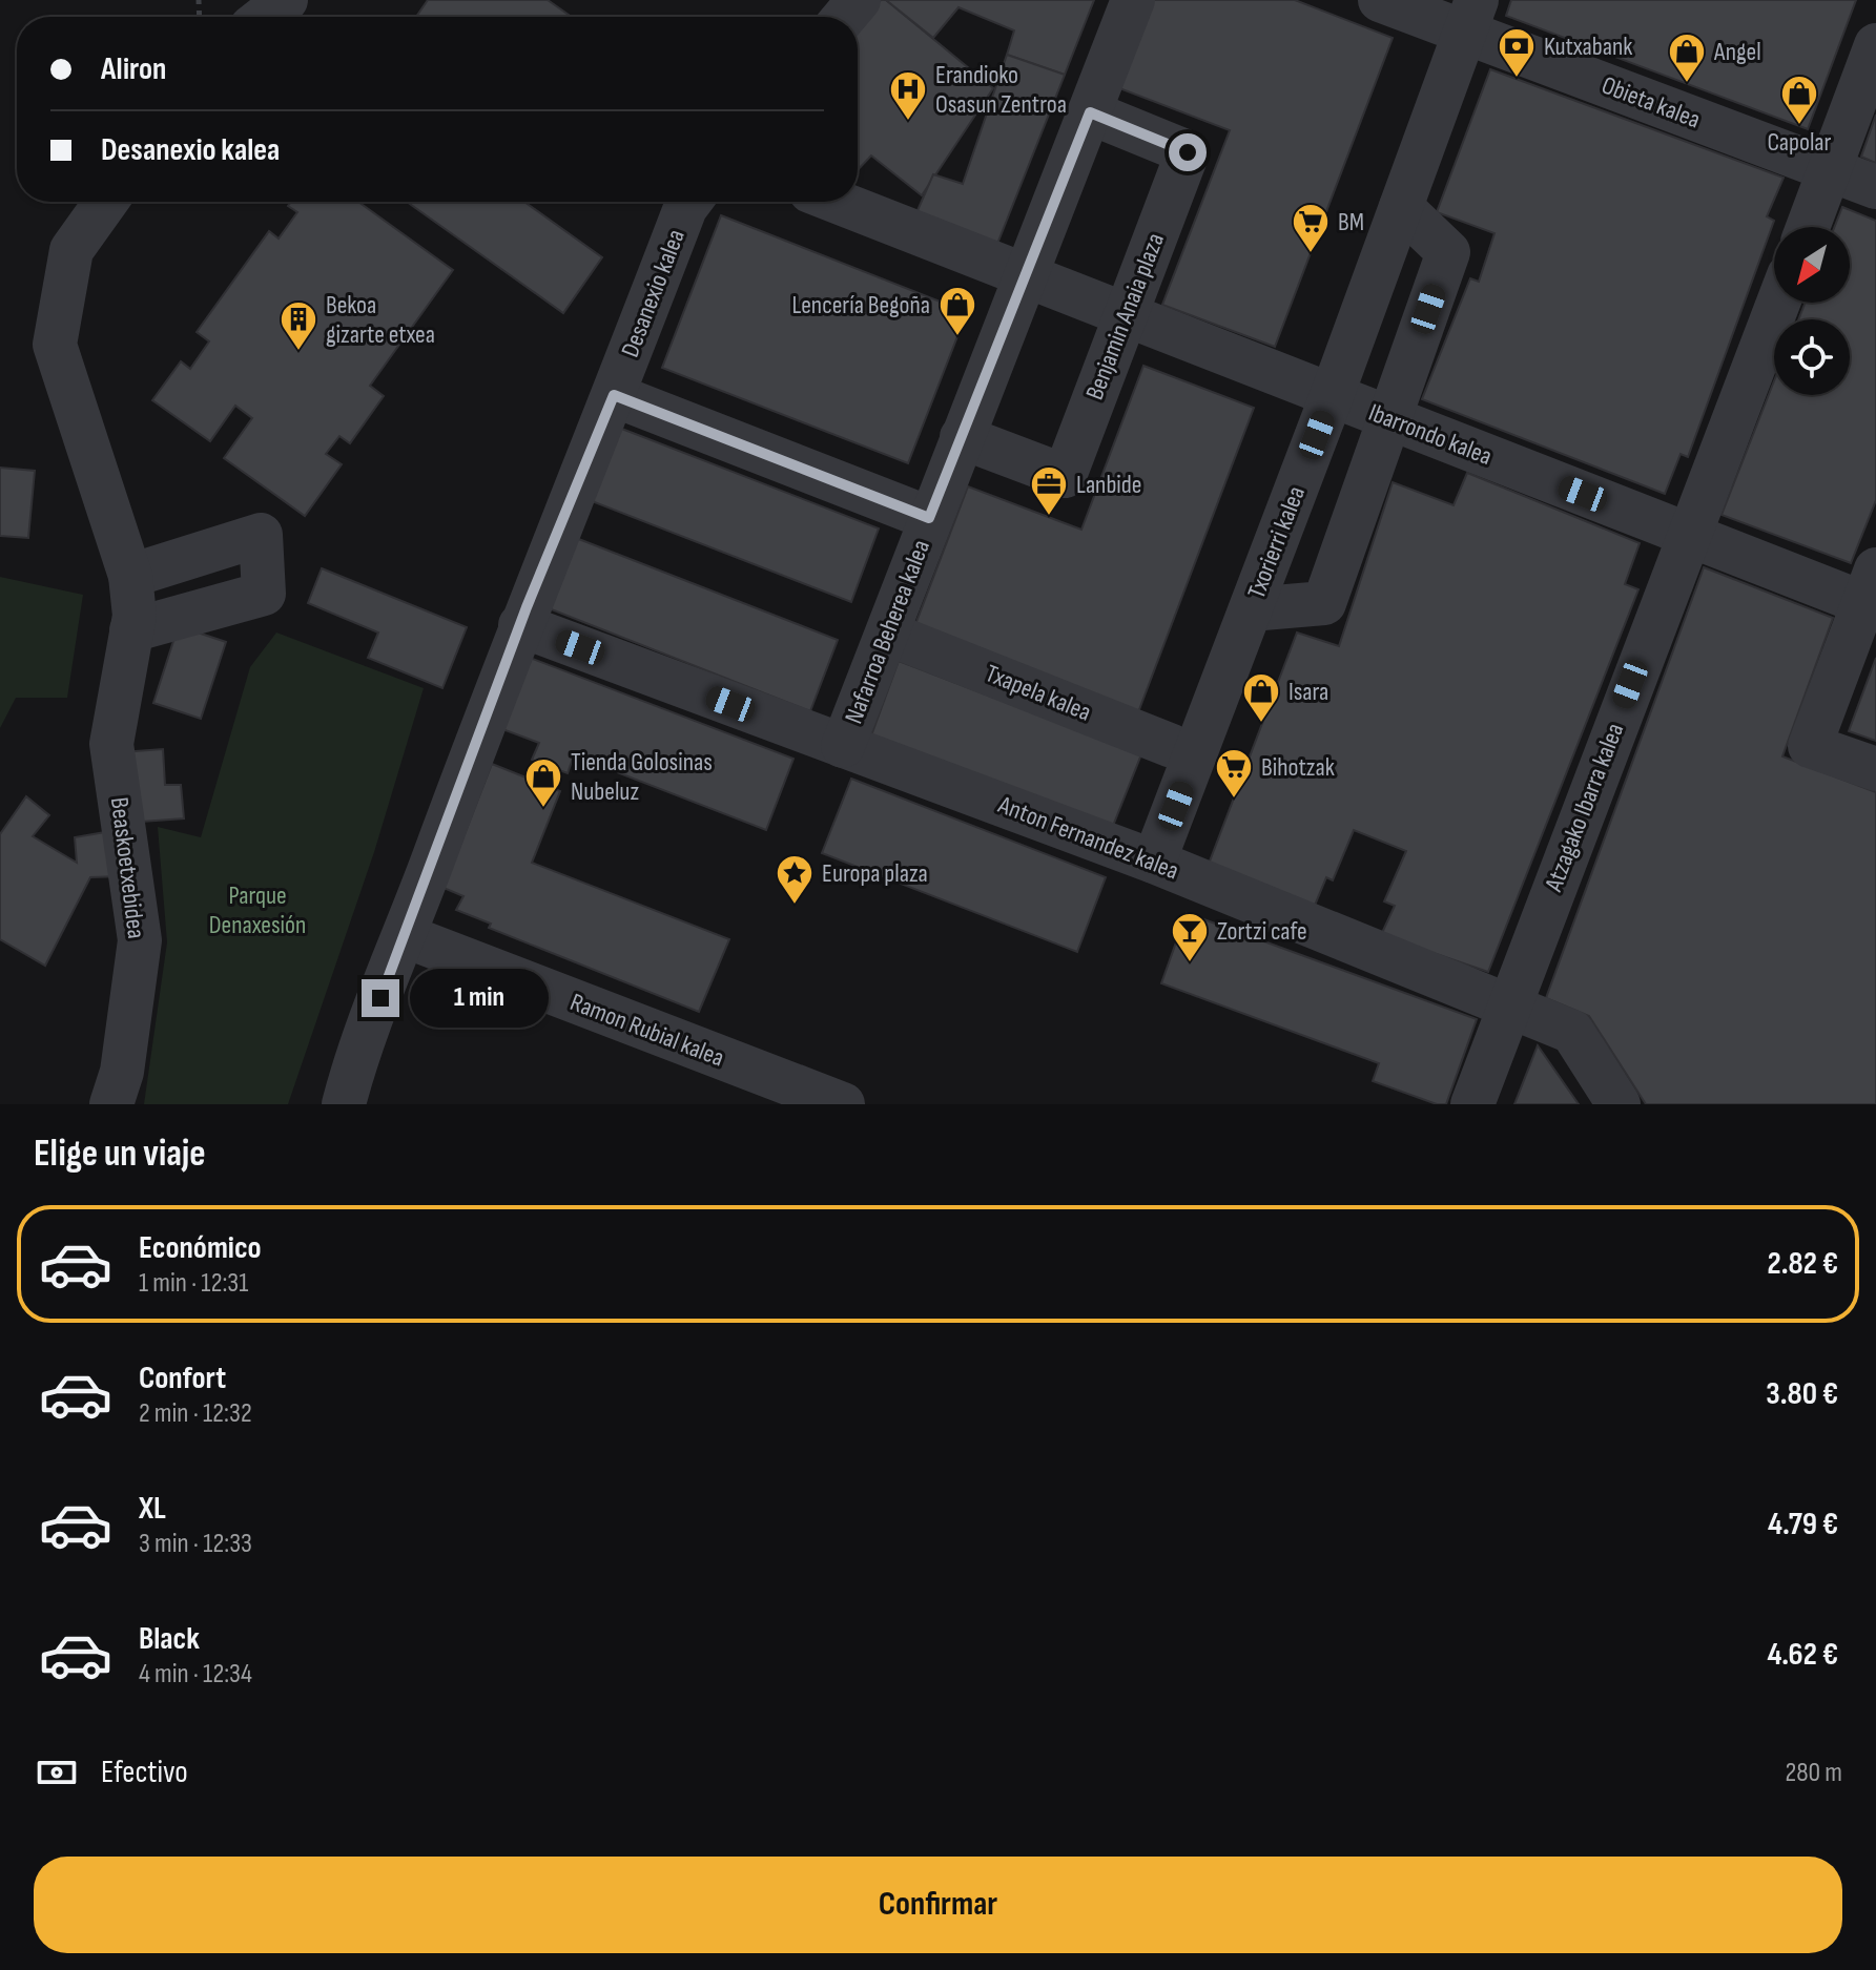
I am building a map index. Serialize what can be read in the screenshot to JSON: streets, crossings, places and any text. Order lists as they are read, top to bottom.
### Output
{
  "streets": {
    "street": [
      "Obieta kalea",
      "Desanexio kalea",
      "Benjamin Anaia plaza",
      "Ibarrondo kalea",
      "Txorierri kalea",
      "Nafarroa Beherea kalea",
      "Txapela kalea",
      "Atzagako Ibarra kalea",
      "Anton Fernandez kalea",
      "Beaskoetxebidea",
      "Ramon Rubial kalea"
    ]
  },
  "crossings": [
    ["Obieta kalea", "Txorierri kalea"],
    ["Desanexio kalea", "Anton Fernandez kalea"],
    ["Desanexio kalea", "Ramon Rubial kalea"],
    ["Benjamin Anaia plaza", "Ibarrondo kalea"],
    ["Benjamin Anaia plaza", "Nafarroa Beherea kalea"],
    ["Ibarrondo kalea", "Txorierri kalea"],
    ["Ibarrondo kalea", "Nafarroa Beherea kalea"],
    ["Ibarrondo kalea", "Atzagako Ibarra kalea"],
    ["Txorierri kalea", "Anton Fernandez kalea"],
    ["Nafarroa Beherea kalea", "Anton Fernandez kalea"],
    ["Atzagako Ibarra kalea", "Anton Fernandez kalea"]
  ],
  "parks": ["Parque Denaxesión"],
  "places": {
    "bank": ["Kutxabank"],
    "shop": [
      "Angel",
      "Capolar",
      "Lencería Begoña",
      "Isara",
      "Tienda Golosinas Nubeluz"
    ],
    "hospital": ["Erandioko Osasun Zentroa"],
    "supermarket": ["BM", "Bihotzak"],
    "building": ["Bekoa gizarte etxea"],
    "office": ["Lanbide"],
    "place": ["Europa plaza"],
    "bar": ["Zortzi cafe"]
  },
  "north": "bottom left",
  "page": {
    "banner": ["Aliron", "Desanexio kalea"],
    "bubble": "1 min",
    "heading": "Elige un viaje",
    "list": [
      {
        "name": "Económico",
        "note": "1 min · 12:31",
        "value": "2.82 €"
      },
      {
        "name": "Confort",
        "note": "2 min · 12:32",
        "value": "3.80 €"
      },
      {
        "name": "XL",
        "note": "3 min · 12:33",
        "value": "4.79 €"
      },
      {
        "name": "Black",
        "note": "4 min · 12:34",
        "value": "4.62 €"
      }
    ],
    "pay": ["Efectivo", "280 m"],
    "buttons": "Confirmar"
  }
}
